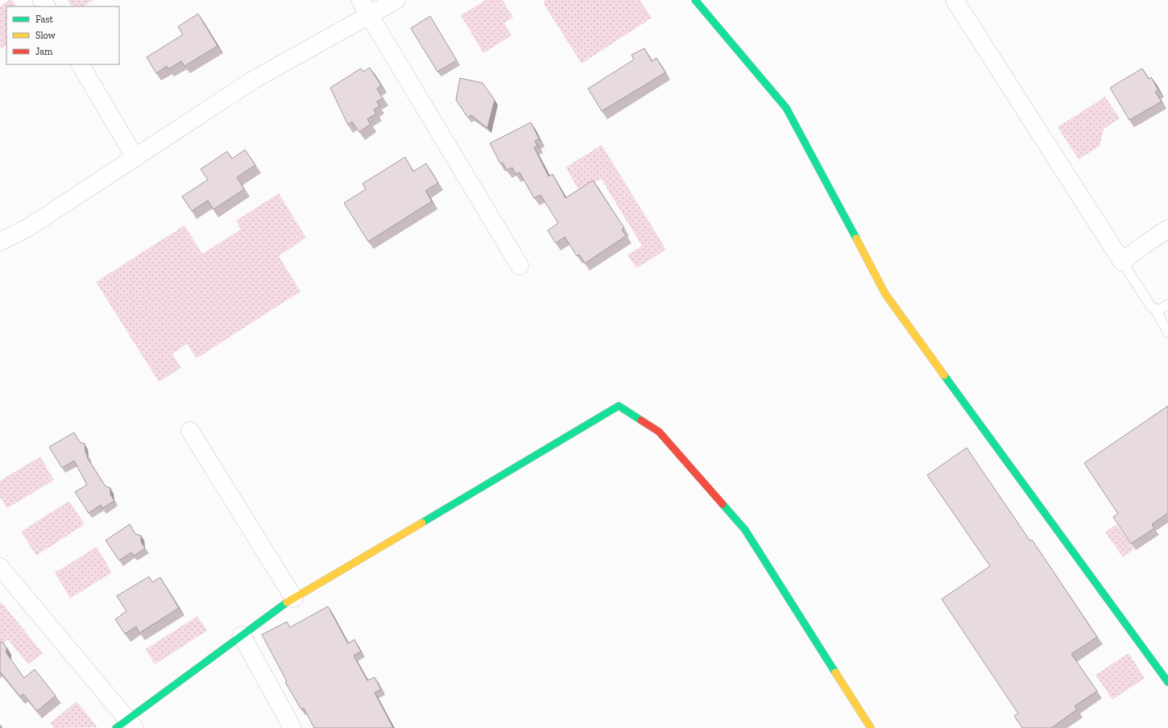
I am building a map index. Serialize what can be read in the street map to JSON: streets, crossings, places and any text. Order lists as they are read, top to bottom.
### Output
{
  "legend": ["Fast", "Slow", "Jam"]
}
